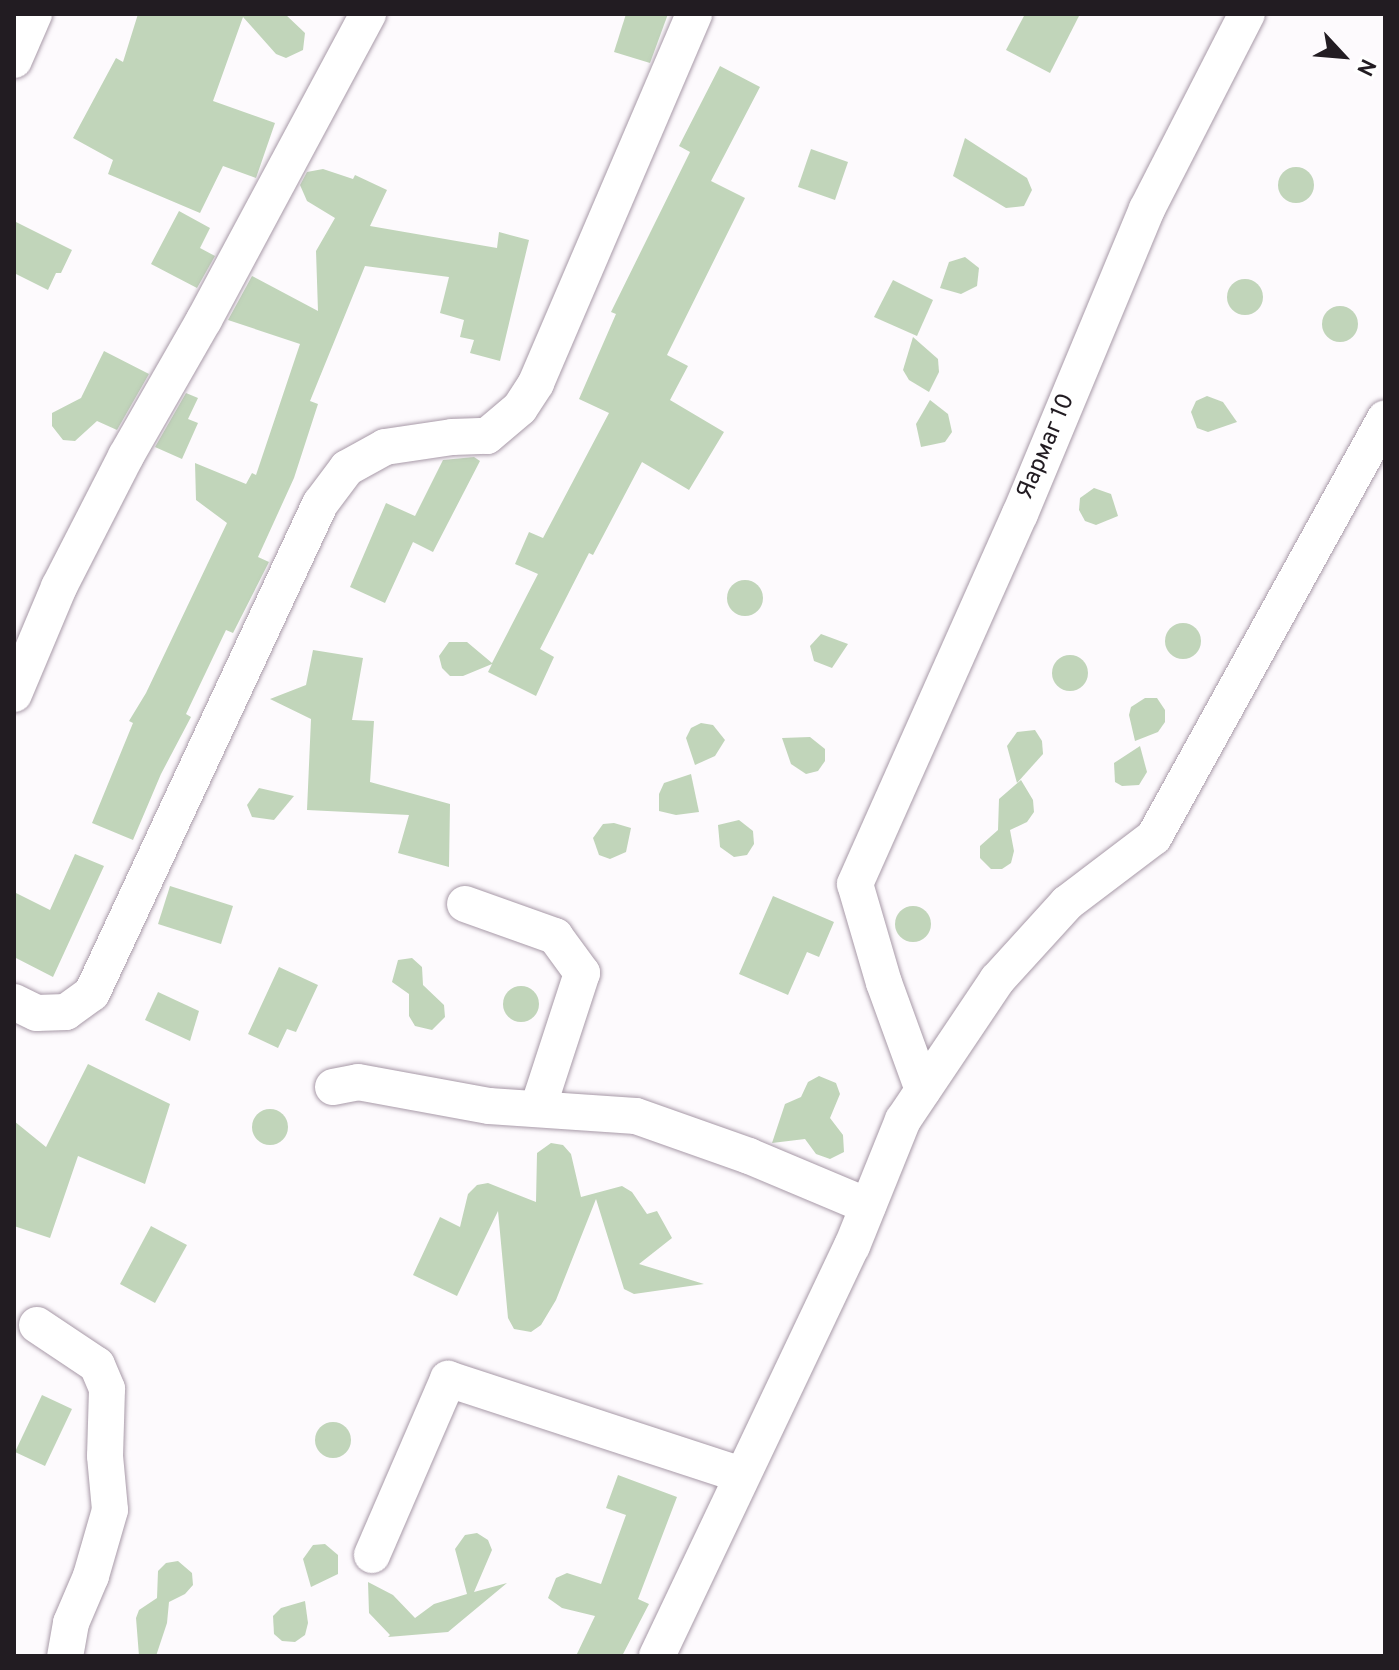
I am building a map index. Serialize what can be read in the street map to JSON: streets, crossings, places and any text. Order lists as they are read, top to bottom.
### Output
{
  "streets": {
    "street": ["Яармаг 10"]
  },
  "north": "bottom right"
}
